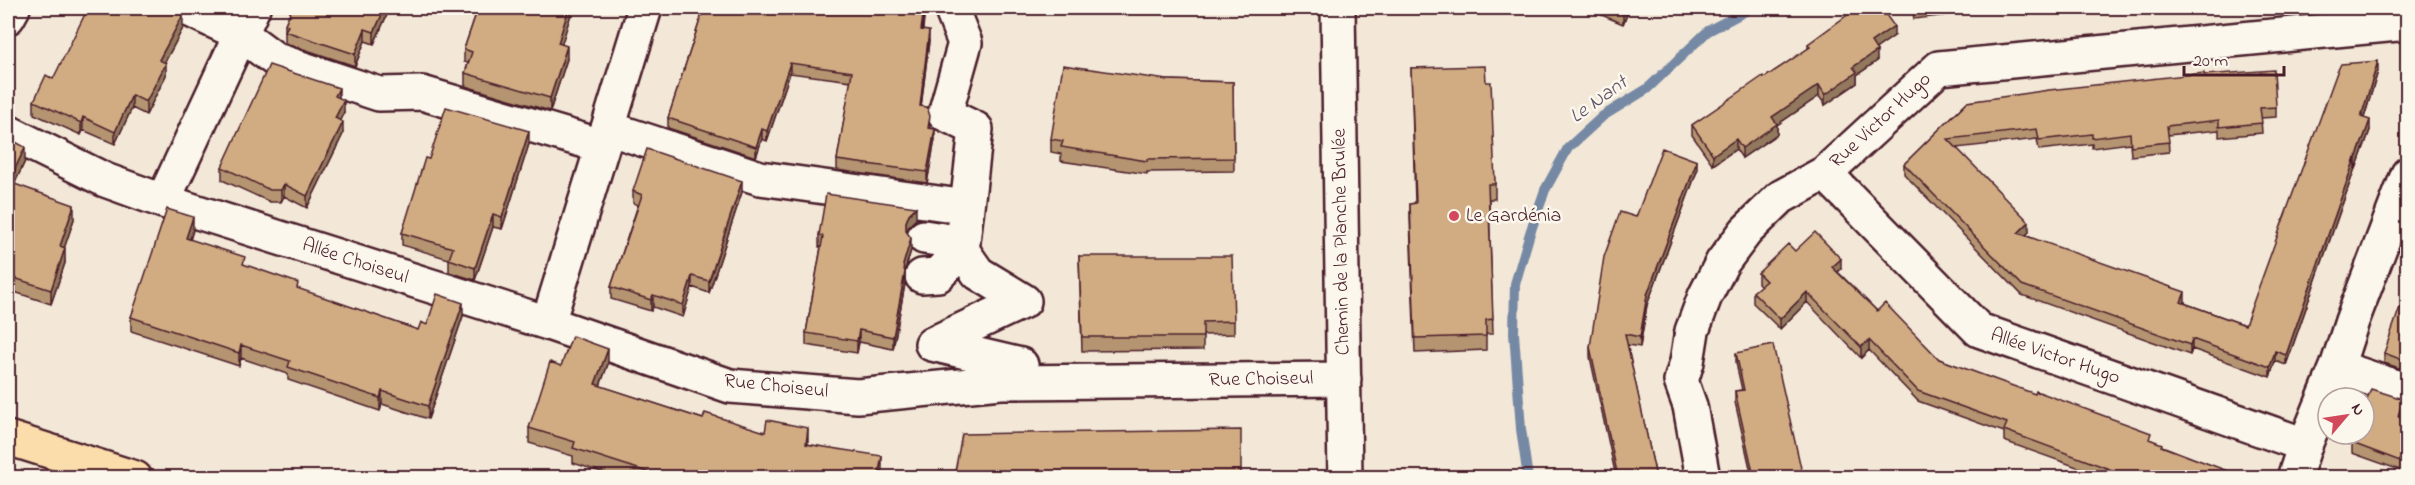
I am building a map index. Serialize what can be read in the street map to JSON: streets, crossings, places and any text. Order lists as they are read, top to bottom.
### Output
{
  "streets": {
    "street": [
      "Rue Victor Hugo",
      "Chemin de la Planche Brulée",
      "Allée Choiseul",
      "Allée Victor Hugo",
      "Rue Choiseul"
    ]
  },
  "crossings": [
    ["Rue Victor Hugo", "Allée Victor Hugo"],
    ["Chemin de la Planche Brulée", "Rue Choiseul"],
    ["Allée Choiseul", "Rue Choiseul"]
  ],
  "water": ["Le Nant"],
  "places": ["Le Gardénia"],
  "scale_bar": "20 m",
  "north": "top right"
}
